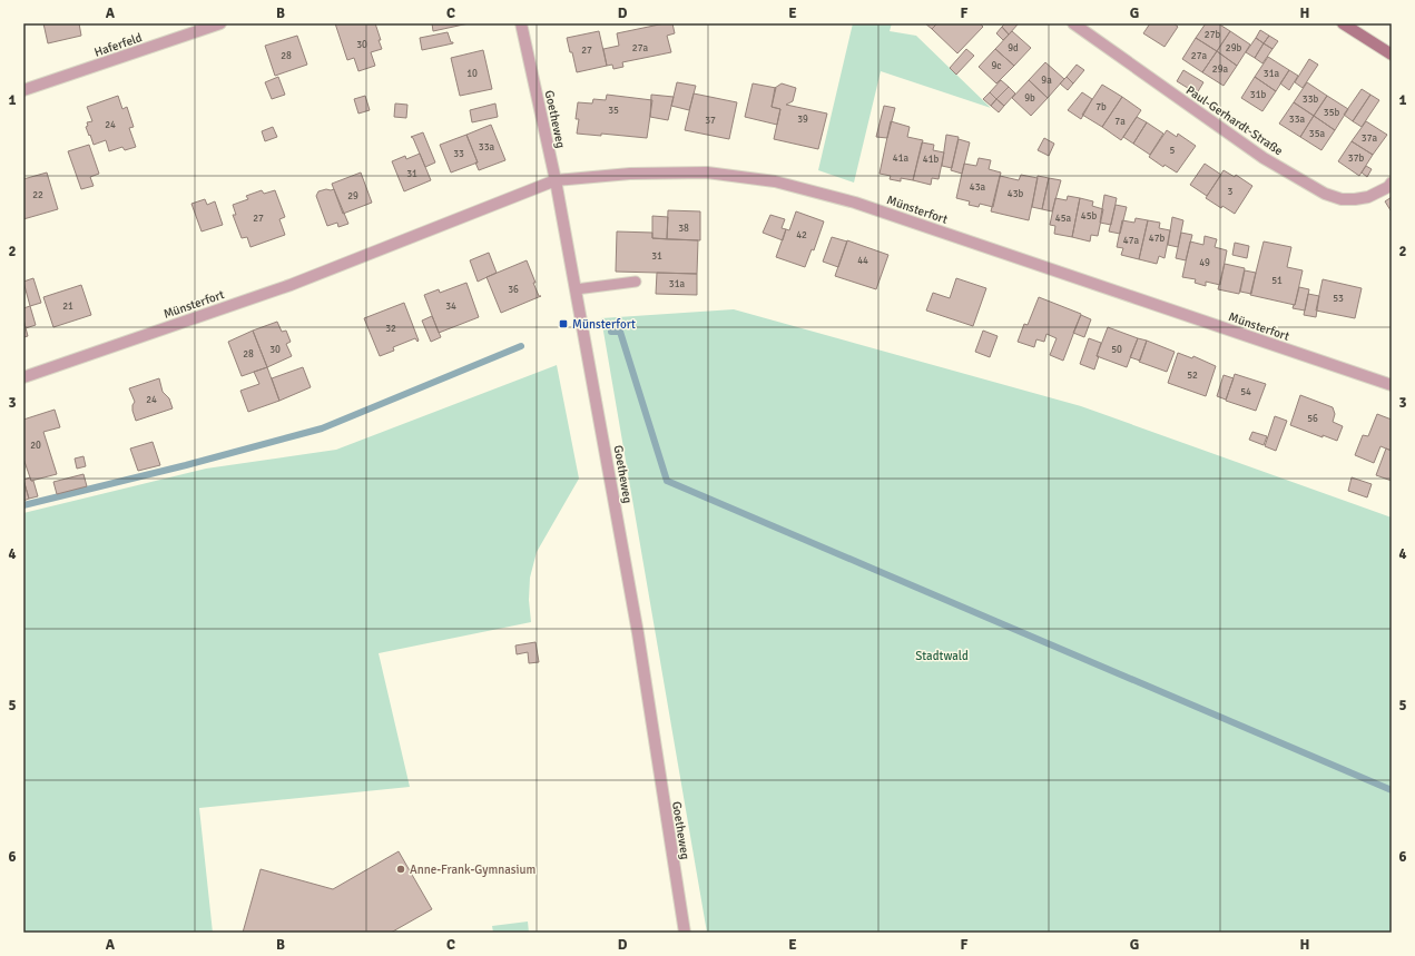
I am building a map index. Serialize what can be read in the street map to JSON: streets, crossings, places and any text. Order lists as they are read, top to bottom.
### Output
{
  "streets": {
    "street": [
      "Haferfeld",
      "Goetheweg",
      "Paul-Gerhardt-Straße",
      "Münsterfort"
    ]
  },
  "crossings": [
    ["Goetheweg", "Münsterfort"]
  ],
  "parks": ["Stadtwald"],
  "places": {
    "transit": ["Münsterfort"],
    "other": ["Anne-Frank-Gymnasium"]
  },
  "house_numbers": [
    "27b",
    "30",
    "27a",
    "9d",
    "29b",
    "27",
    "28",
    "27a",
    "9c",
    "29a",
    "10",
    "31a",
    "9a",
    "31b",
    "9b",
    "33b",
    "7b",
    "35",
    "35b",
    "39",
    "33a",
    "37",
    "7a",
    "24",
    "35a",
    "37a",
    "33a",
    "5",
    "33",
    "41a",
    "37b",
    "41b",
    "31",
    "43a",
    "3",
    "43b",
    "22",
    "29",
    "45b",
    "27",
    "45a",
    "38",
    "42",
    "47b",
    "47a",
    "31",
    "44",
    "49",
    "51",
    "31a",
    "36",
    "53",
    "21",
    "34",
    "32",
    "30",
    "50",
    "28",
    "52",
    "54",
    "24",
    "56",
    "20"
  ],
  "grid": {
    "columns": [
      "A",
      "B",
      "C",
      "D",
      "E",
      "F",
      "G",
      "H"
    ],
    "rows": [
      "1",
      "2",
      "3",
      "4",
      "5",
      "6"
    ]
  }
}
